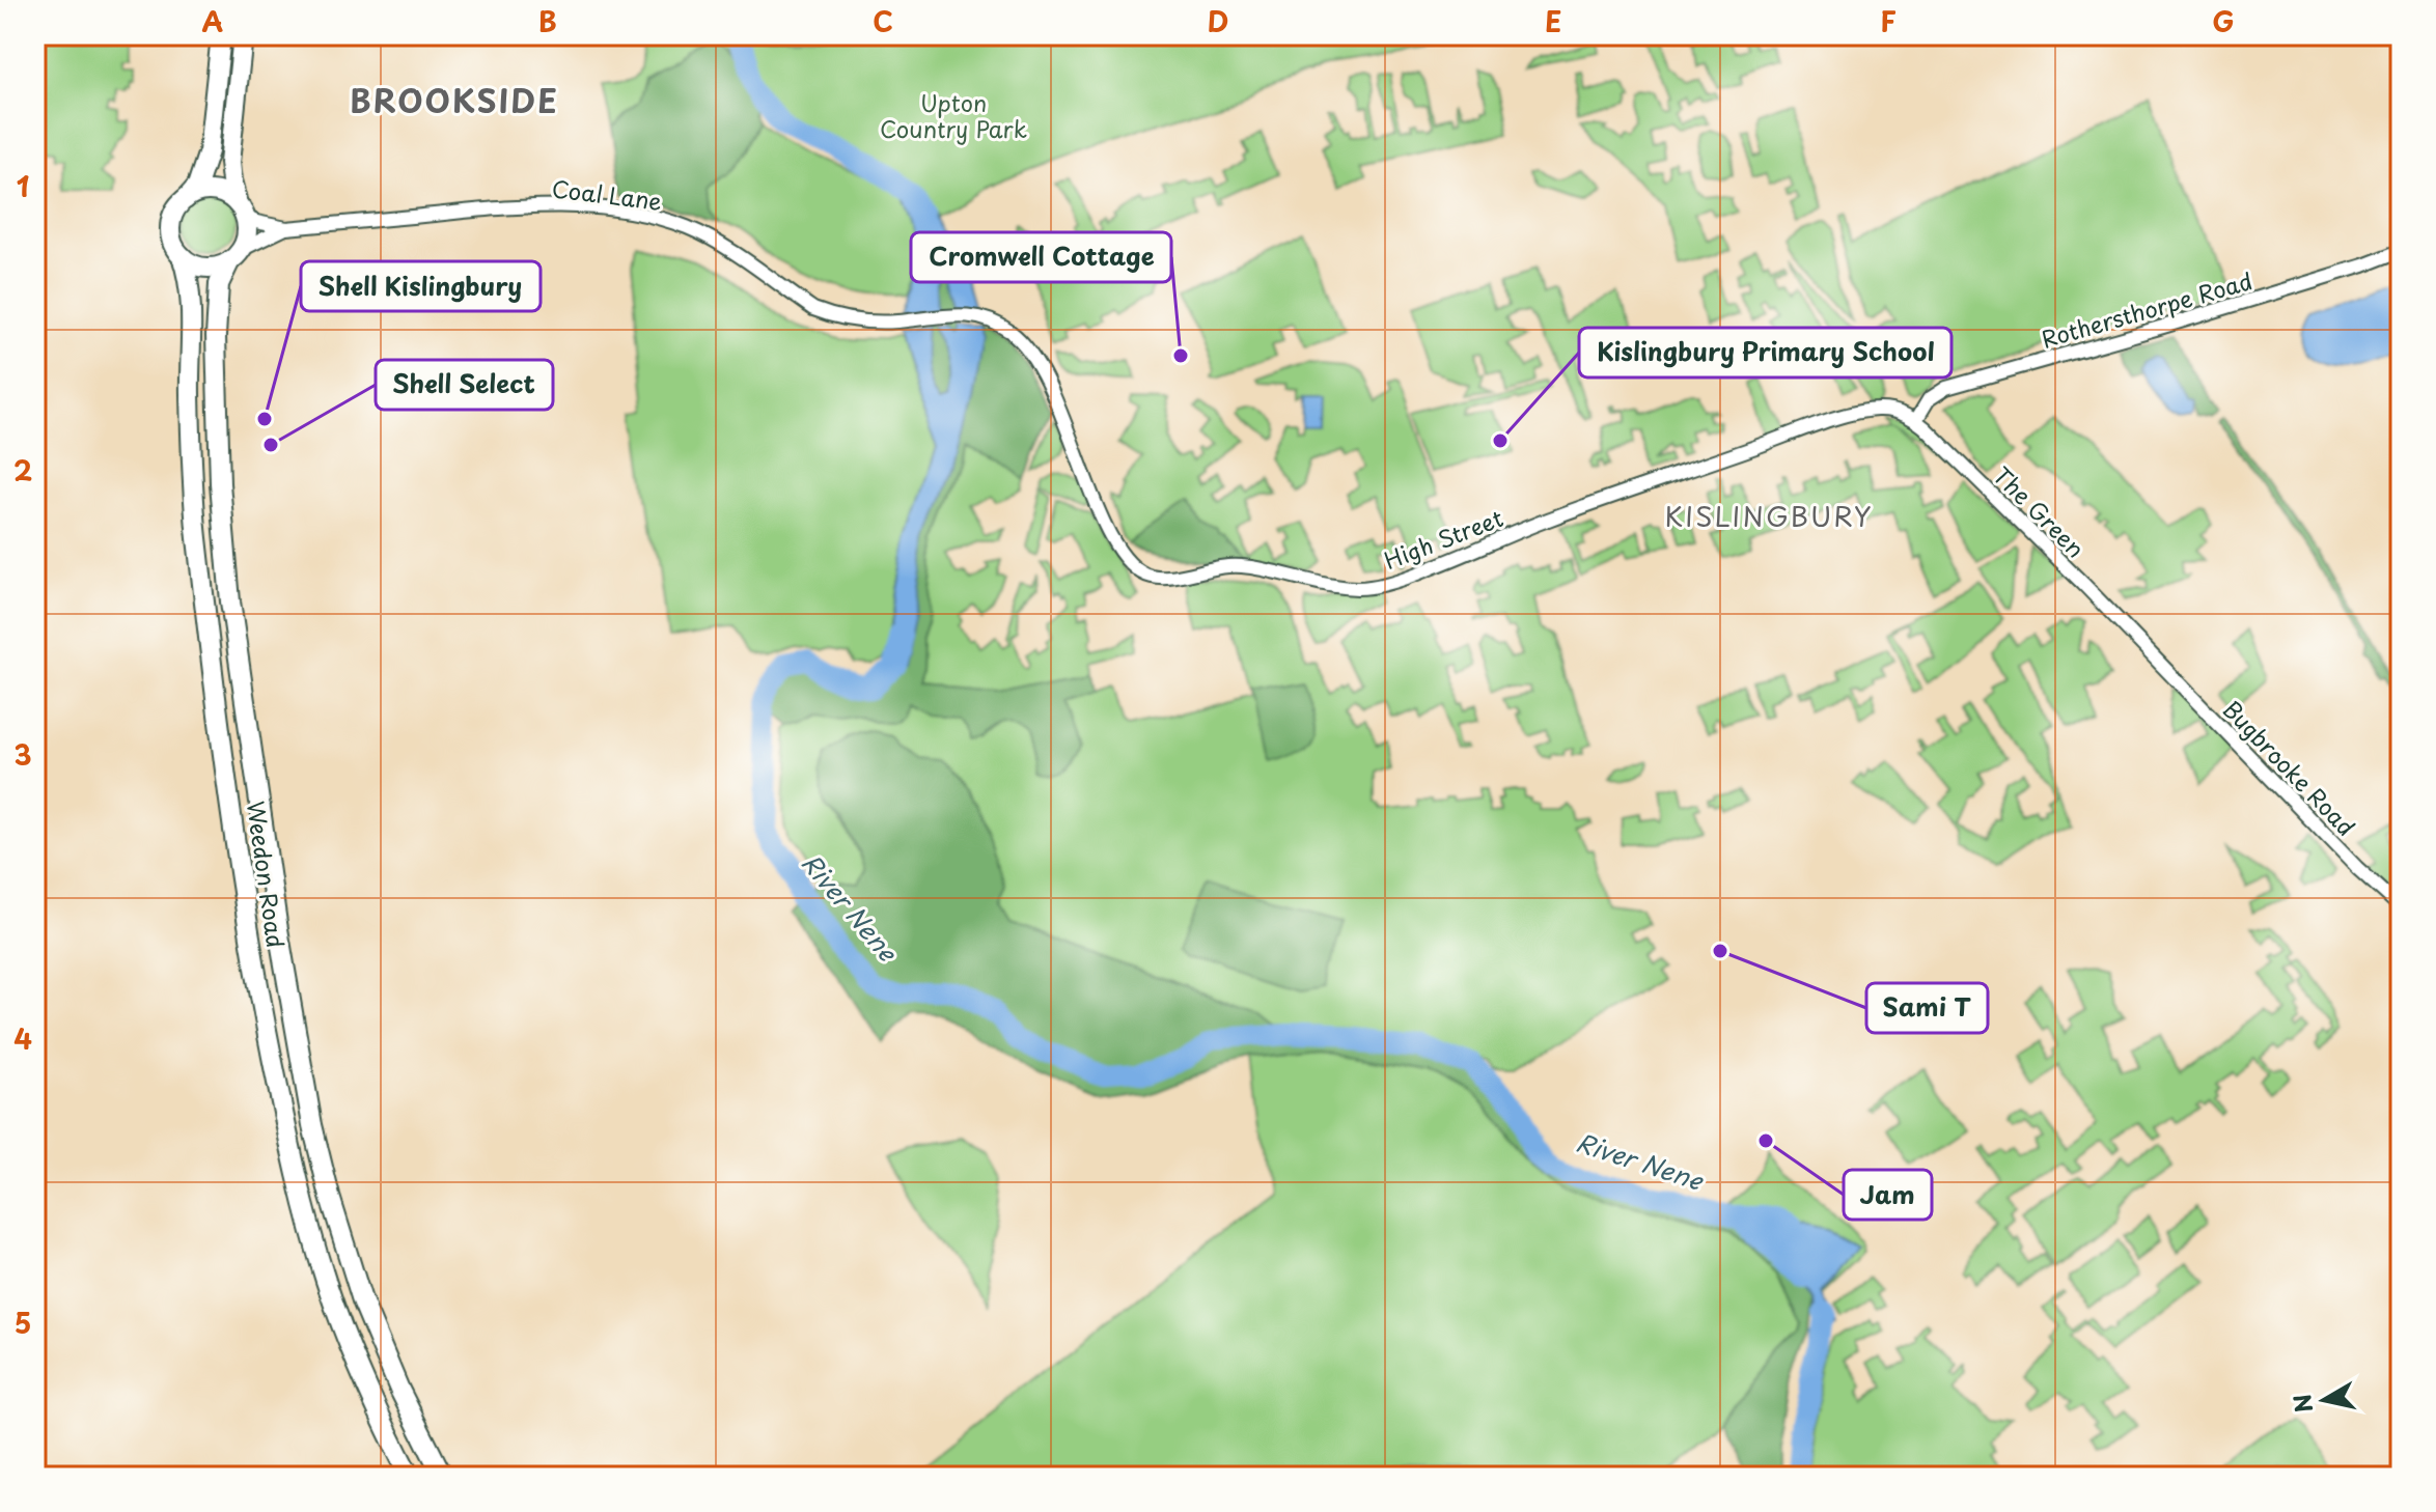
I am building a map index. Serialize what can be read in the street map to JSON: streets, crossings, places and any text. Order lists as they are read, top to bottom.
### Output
{
  "streets": {
    "highway": ["Weedon Road"],
    "street": [
      "Coal Lane",
      "Rothersthorpe Road",
      "The Green",
      "High Street",
      "Bugbrooke Road"
    ]
  },
  "crossings": [
    ["Coal Lane", "High Street"],
    ["Coal Lane", "Weedon Road"],
    ["Rothersthorpe Road", "The Green"],
    ["The Green", "High Street"],
    ["The Green", "Bugbrooke Road"]
  ],
  "districts": ["BROOKSIDE", "KISLINGBURY"],
  "water": ["River Nene"],
  "parks": ["Upton Country Park"],
  "places": [
    "Cromwell Cottage",
    "Shell Kislingbury",
    "Kislingbury Primary School",
    "Shell Select",
    "Sami T",
    "Jam"
  ],
  "north": "left",
  "grid": {
    "columns": [
      "A",
      "B",
      "C",
      "D",
      "E",
      "F",
      "G"
    ],
    "rows": [
      "1",
      "2",
      "3",
      "4",
      "5"
    ]
  }
}
